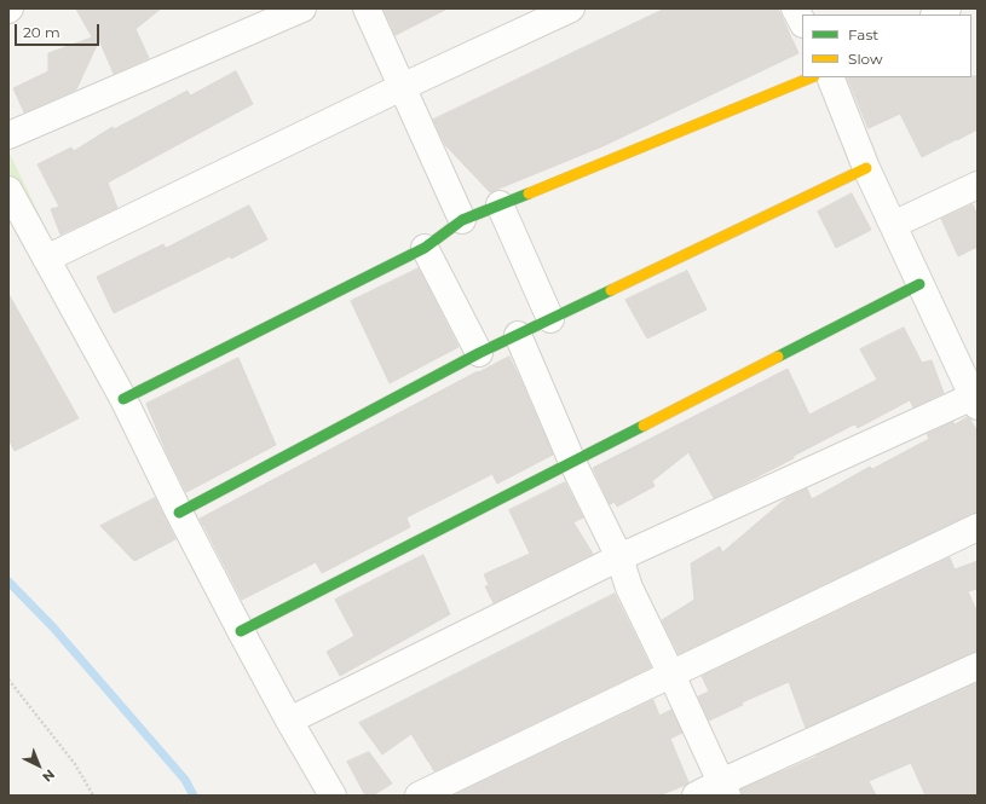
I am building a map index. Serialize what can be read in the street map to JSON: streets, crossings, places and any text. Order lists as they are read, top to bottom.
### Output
{
  "legend": ["Fast", "Slow"],
  "scale_bar": "20 m",
  "north": "bottom right"
}
